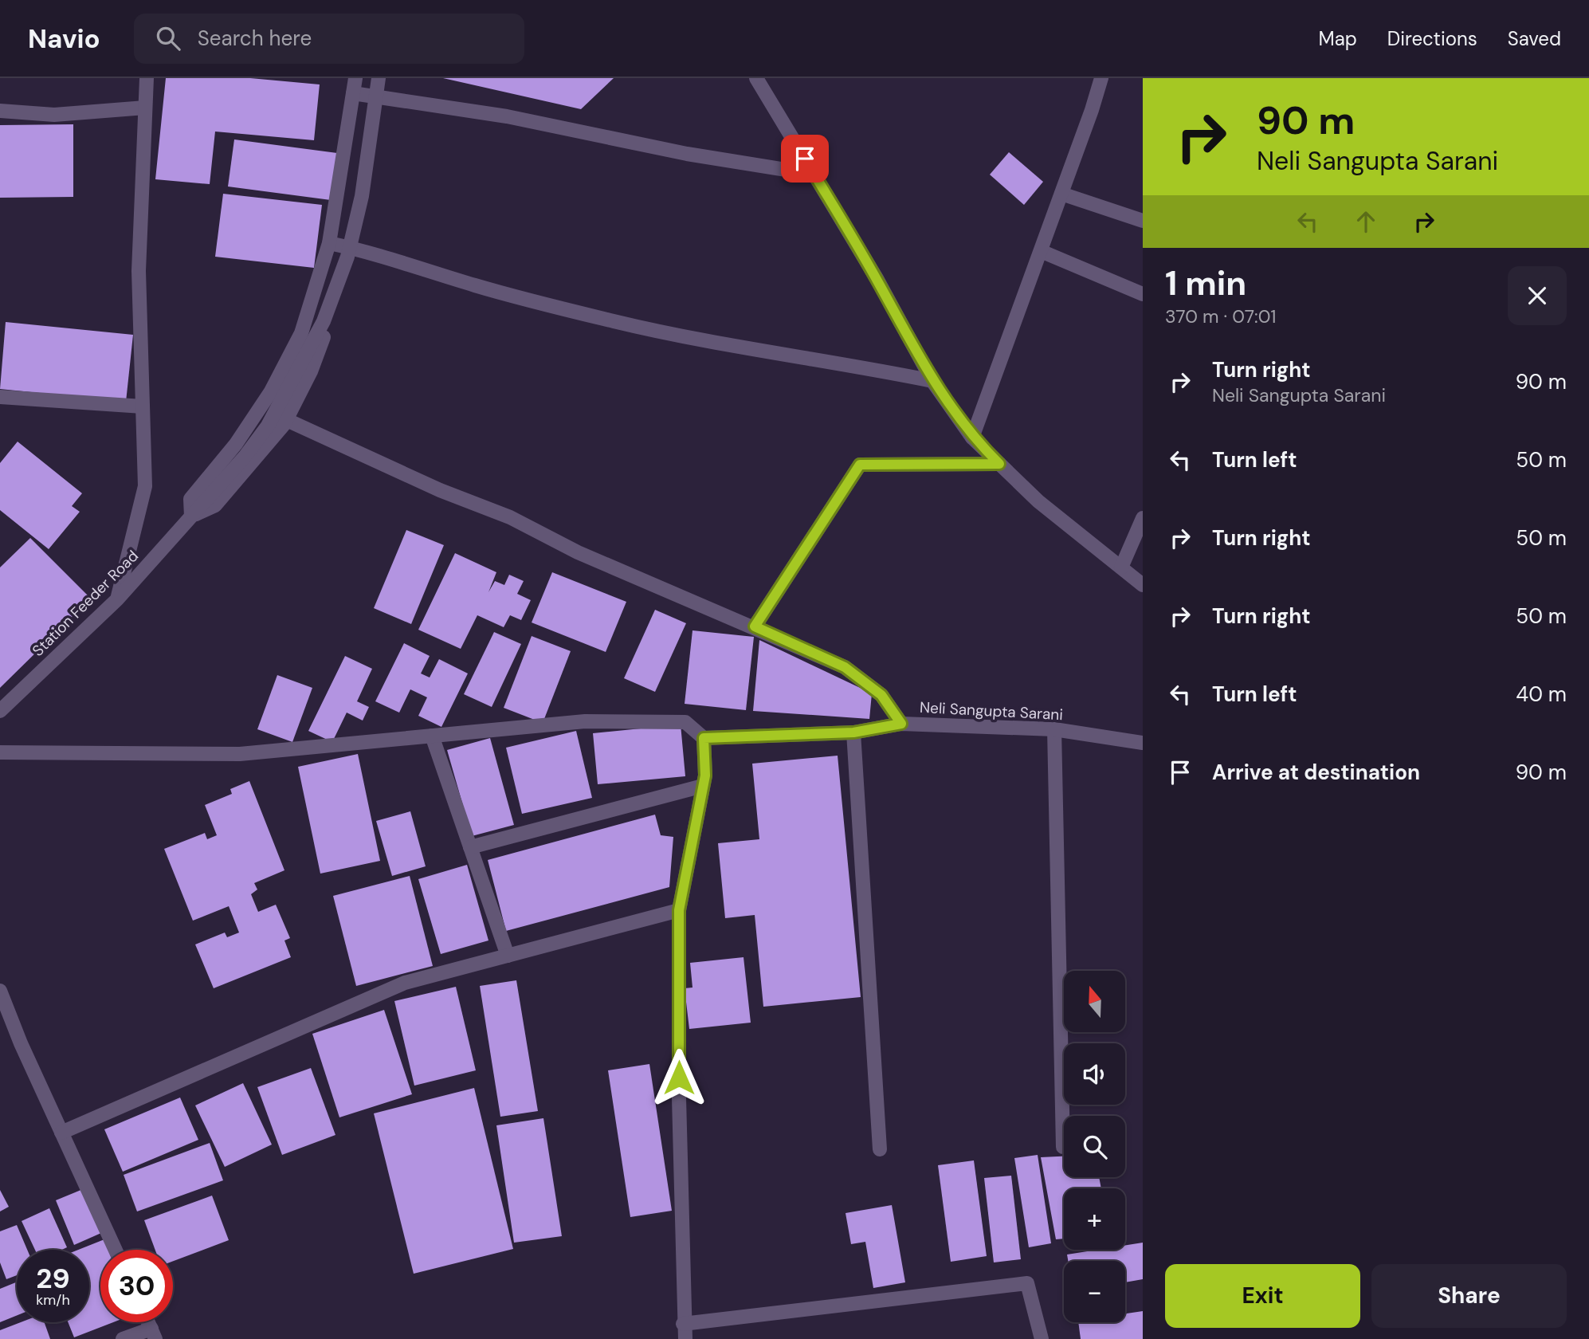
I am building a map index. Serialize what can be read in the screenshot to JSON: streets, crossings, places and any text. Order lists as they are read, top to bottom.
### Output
{
  "streets": {
    "street": ["Station Feeder Road", "Neli Sangupta Sarani"]
  },
  "north": "top",
  "page": {
    "header": "Navio",
    "search": "Search here",
    "nav": ["Map", "Directions", "Saved"],
    "turn": ["90 m", "Neli Sangupta Sarani"],
    "heading": ["1 min", "370 m · 07:01"],
    "list": [
      {
        "name": "Turn right",
        "note": "Neli Sangupta Sarani",
        "value": "90 m"
      },
      {
        "name": "Turn left",
        "value": "50 m"
      },
      {
        "name": "Turn right",
        "value": "50 m"
      },
      {
        "name": "Turn right",
        "value": "50 m"
      },
      {
        "name": "Turn left",
        "value": "40 m"
      },
      {
        "name": "Arrive at destination",
        "value": "90 m"
      }
    ],
    "map_buttons": ["+", "−"],
    "speed": "29 km/h",
    "limit": "30",
    "buttons": ["Exit", "Share"]
  }
}
